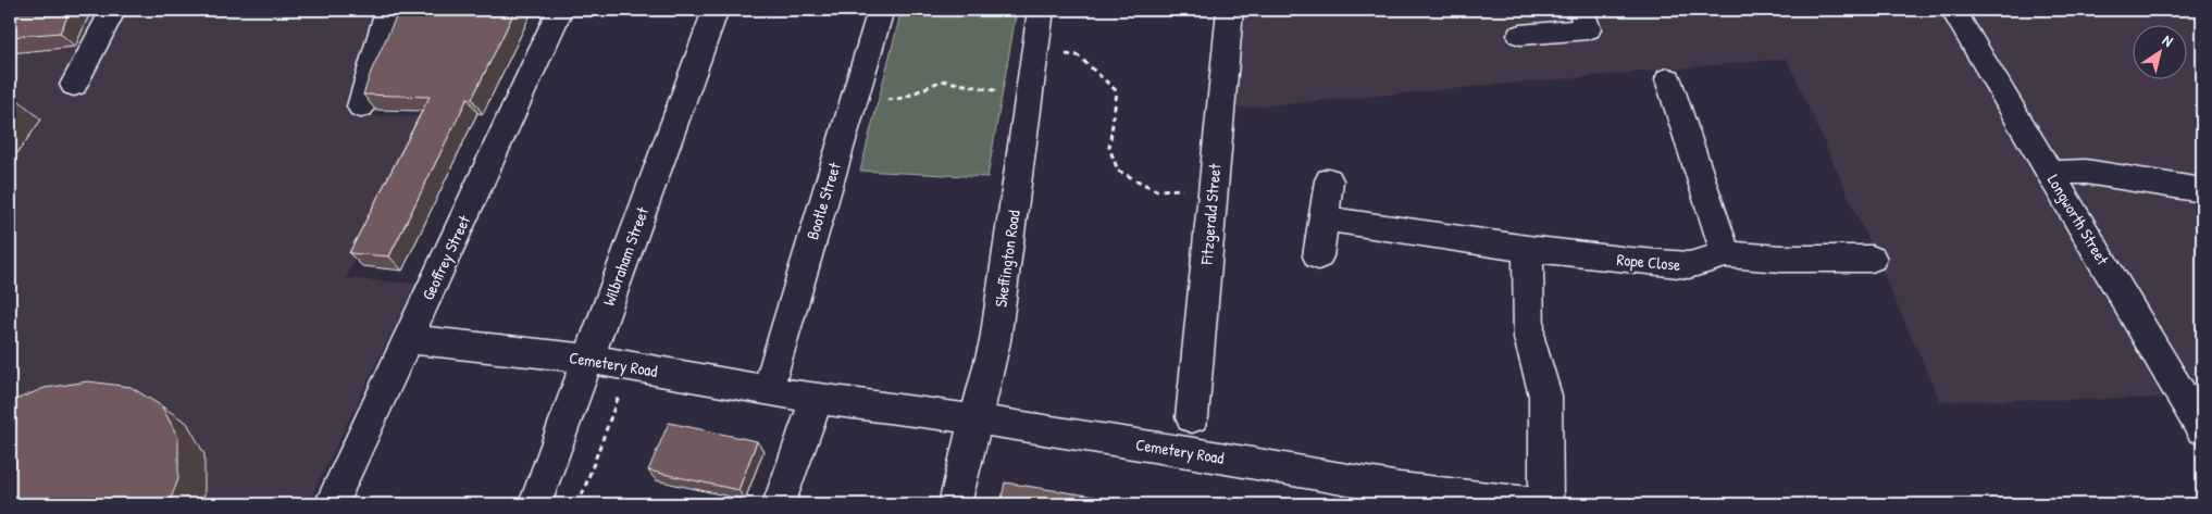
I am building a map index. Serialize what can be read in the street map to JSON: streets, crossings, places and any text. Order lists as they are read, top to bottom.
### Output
{
  "streets": {
    "street": [
      "Bootle Street",
      "Fitzgerald Street",
      "Longworth Street",
      "Wilbraham Street",
      "Geoffrey Street",
      "Skeffington Road",
      "Rope Close",
      "Cemetery Road"
    ]
  },
  "crossings": [
    ["Bootle Street", "Cemetery Road"],
    ["Wilbraham Street", "Cemetery Road"],
    ["Geoffrey Street", "Cemetery Road"],
    ["Skeffington Road", "Cemetery Road"]
  ],
  "north": "top right"
}
